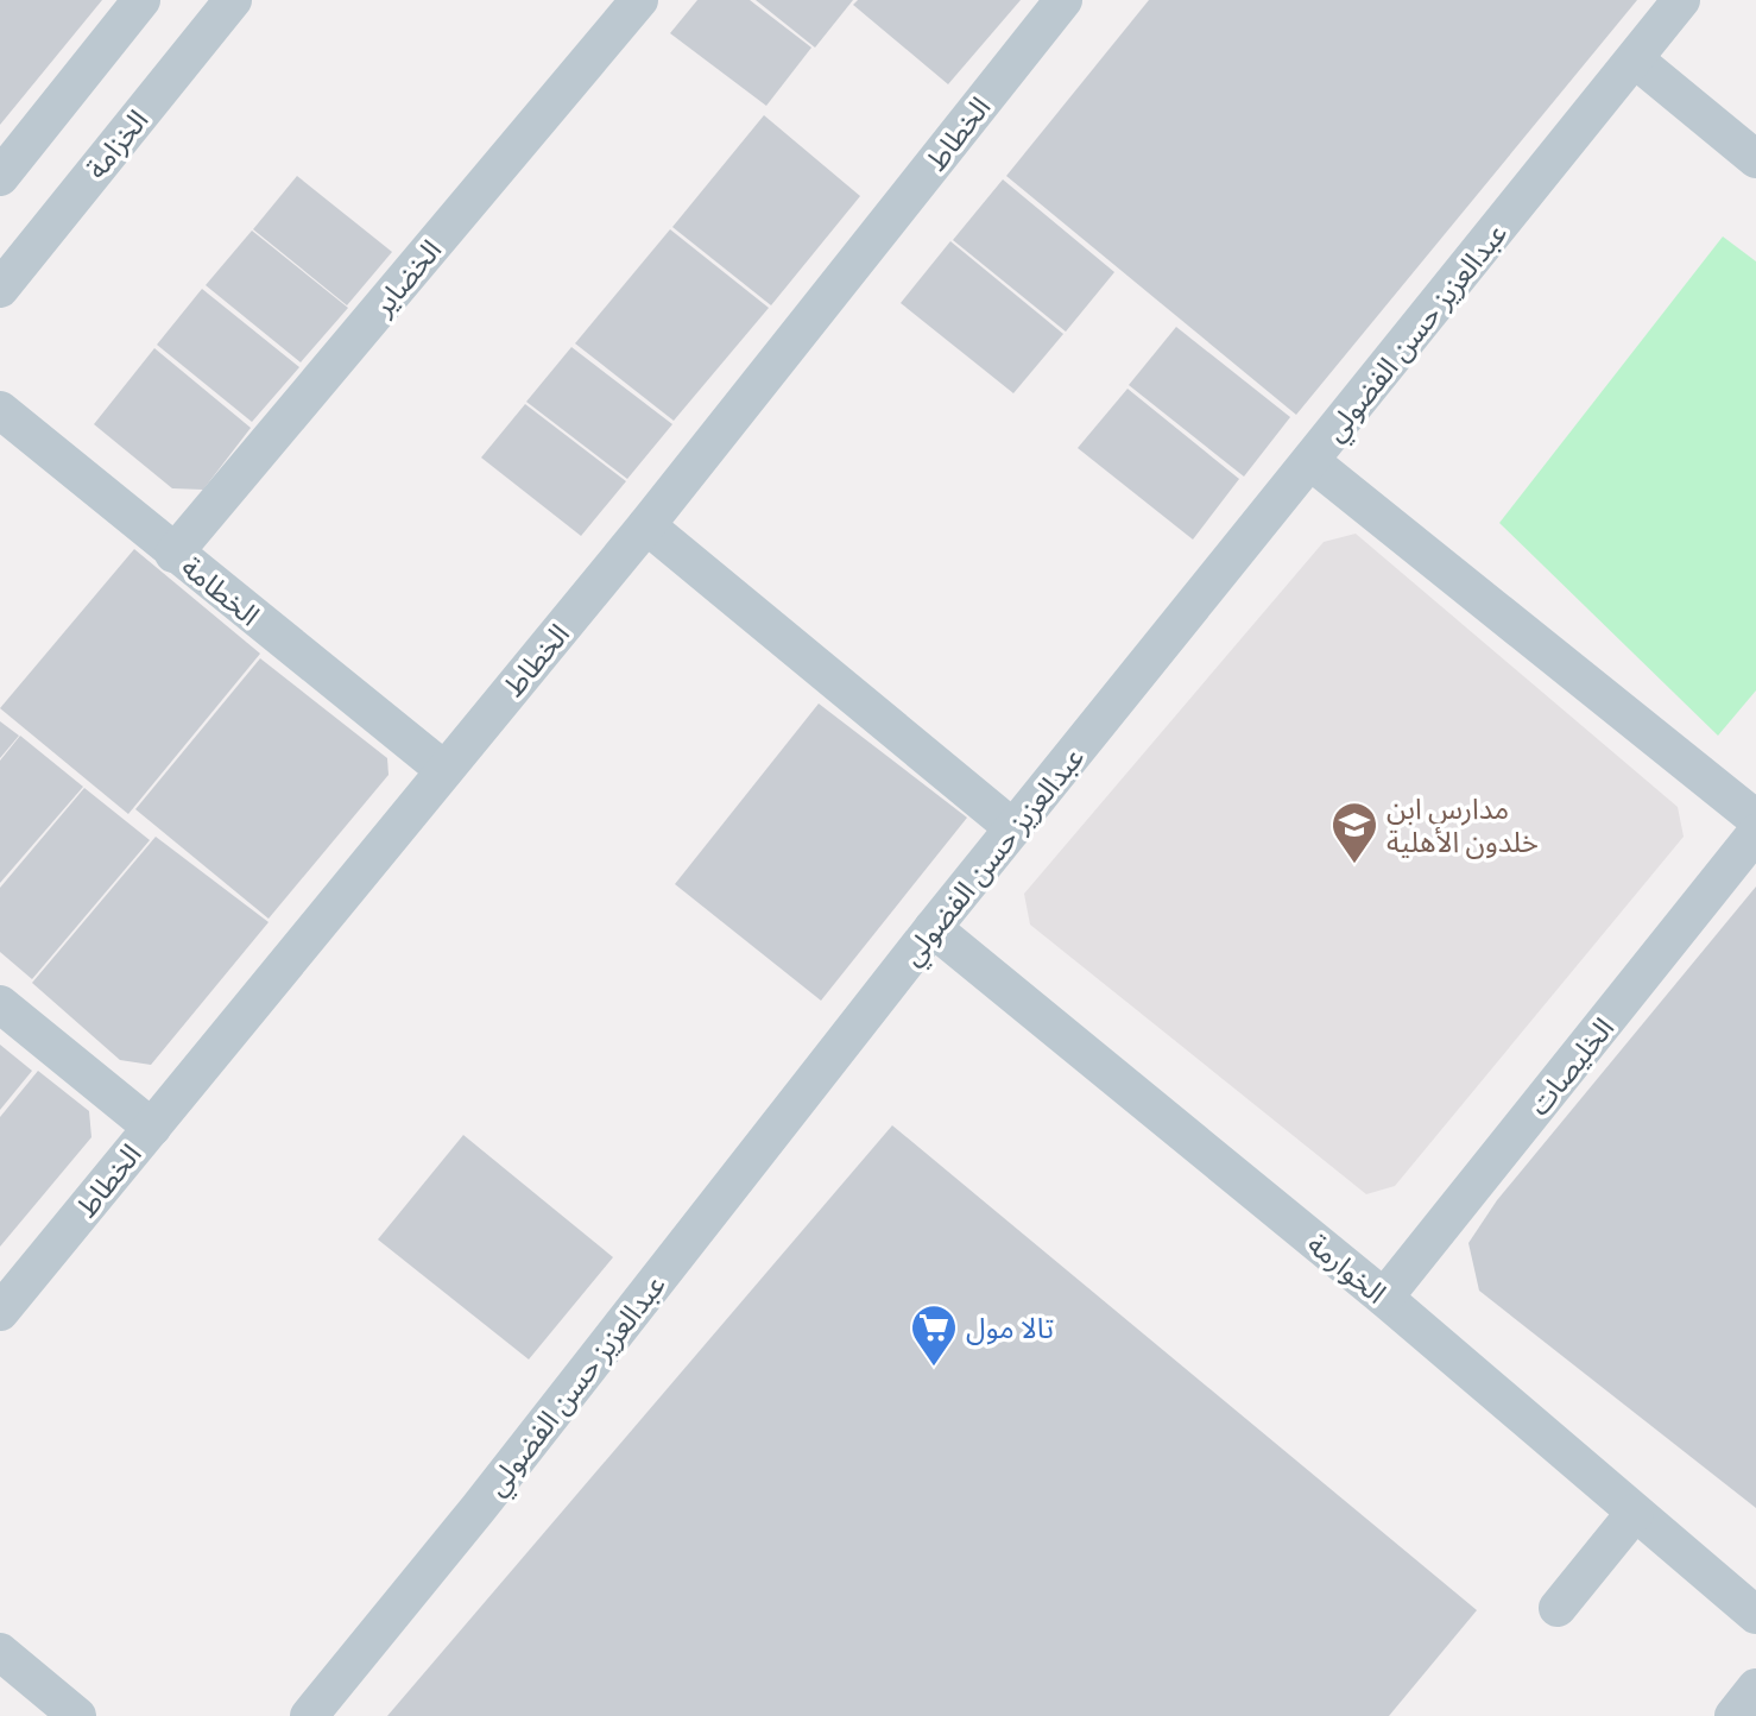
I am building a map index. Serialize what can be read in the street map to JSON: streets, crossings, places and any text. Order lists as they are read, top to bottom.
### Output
{
  "streets": {
    "street": [
      "الخطاط",
      "الخزامة",
      "الخضاير",
      "عبدالعزيز حسن الفضولي",
      "الخطامة",
      "الخليصات",
      "الخوارمة"
    ]
  },
  "crossings": [
    ["الخطاط", "الخطامة"],
    ["الخضاير", "الخطامة"],
    ["عبدالعزيز حسن الفضولي", "الخوارمة"],
    ["الخليصات", "الخوارمة"]
  ],
  "places": {
    "school or university": ["مدارس ابن خلدون الأهلية"],
    "supermarket": ["تالا مول"]
  }
}
